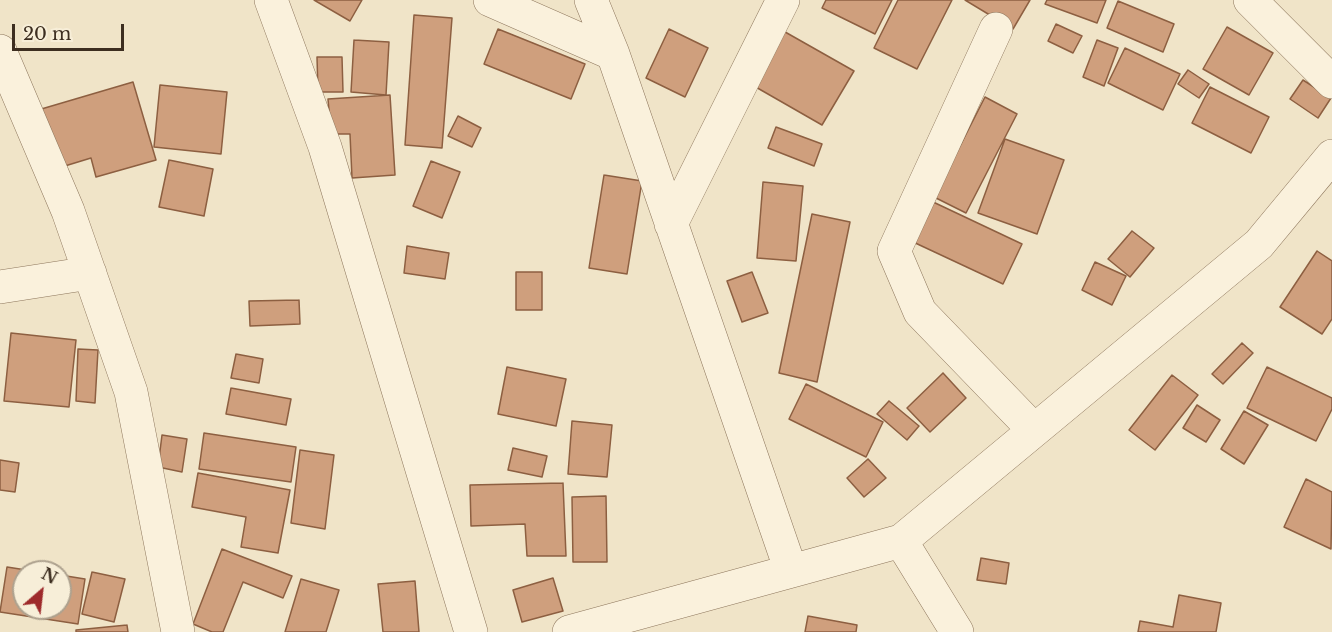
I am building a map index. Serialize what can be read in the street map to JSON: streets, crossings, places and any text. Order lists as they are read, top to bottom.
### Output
{
  "scale_bar": "20 m",
  "north": "top right"
}
